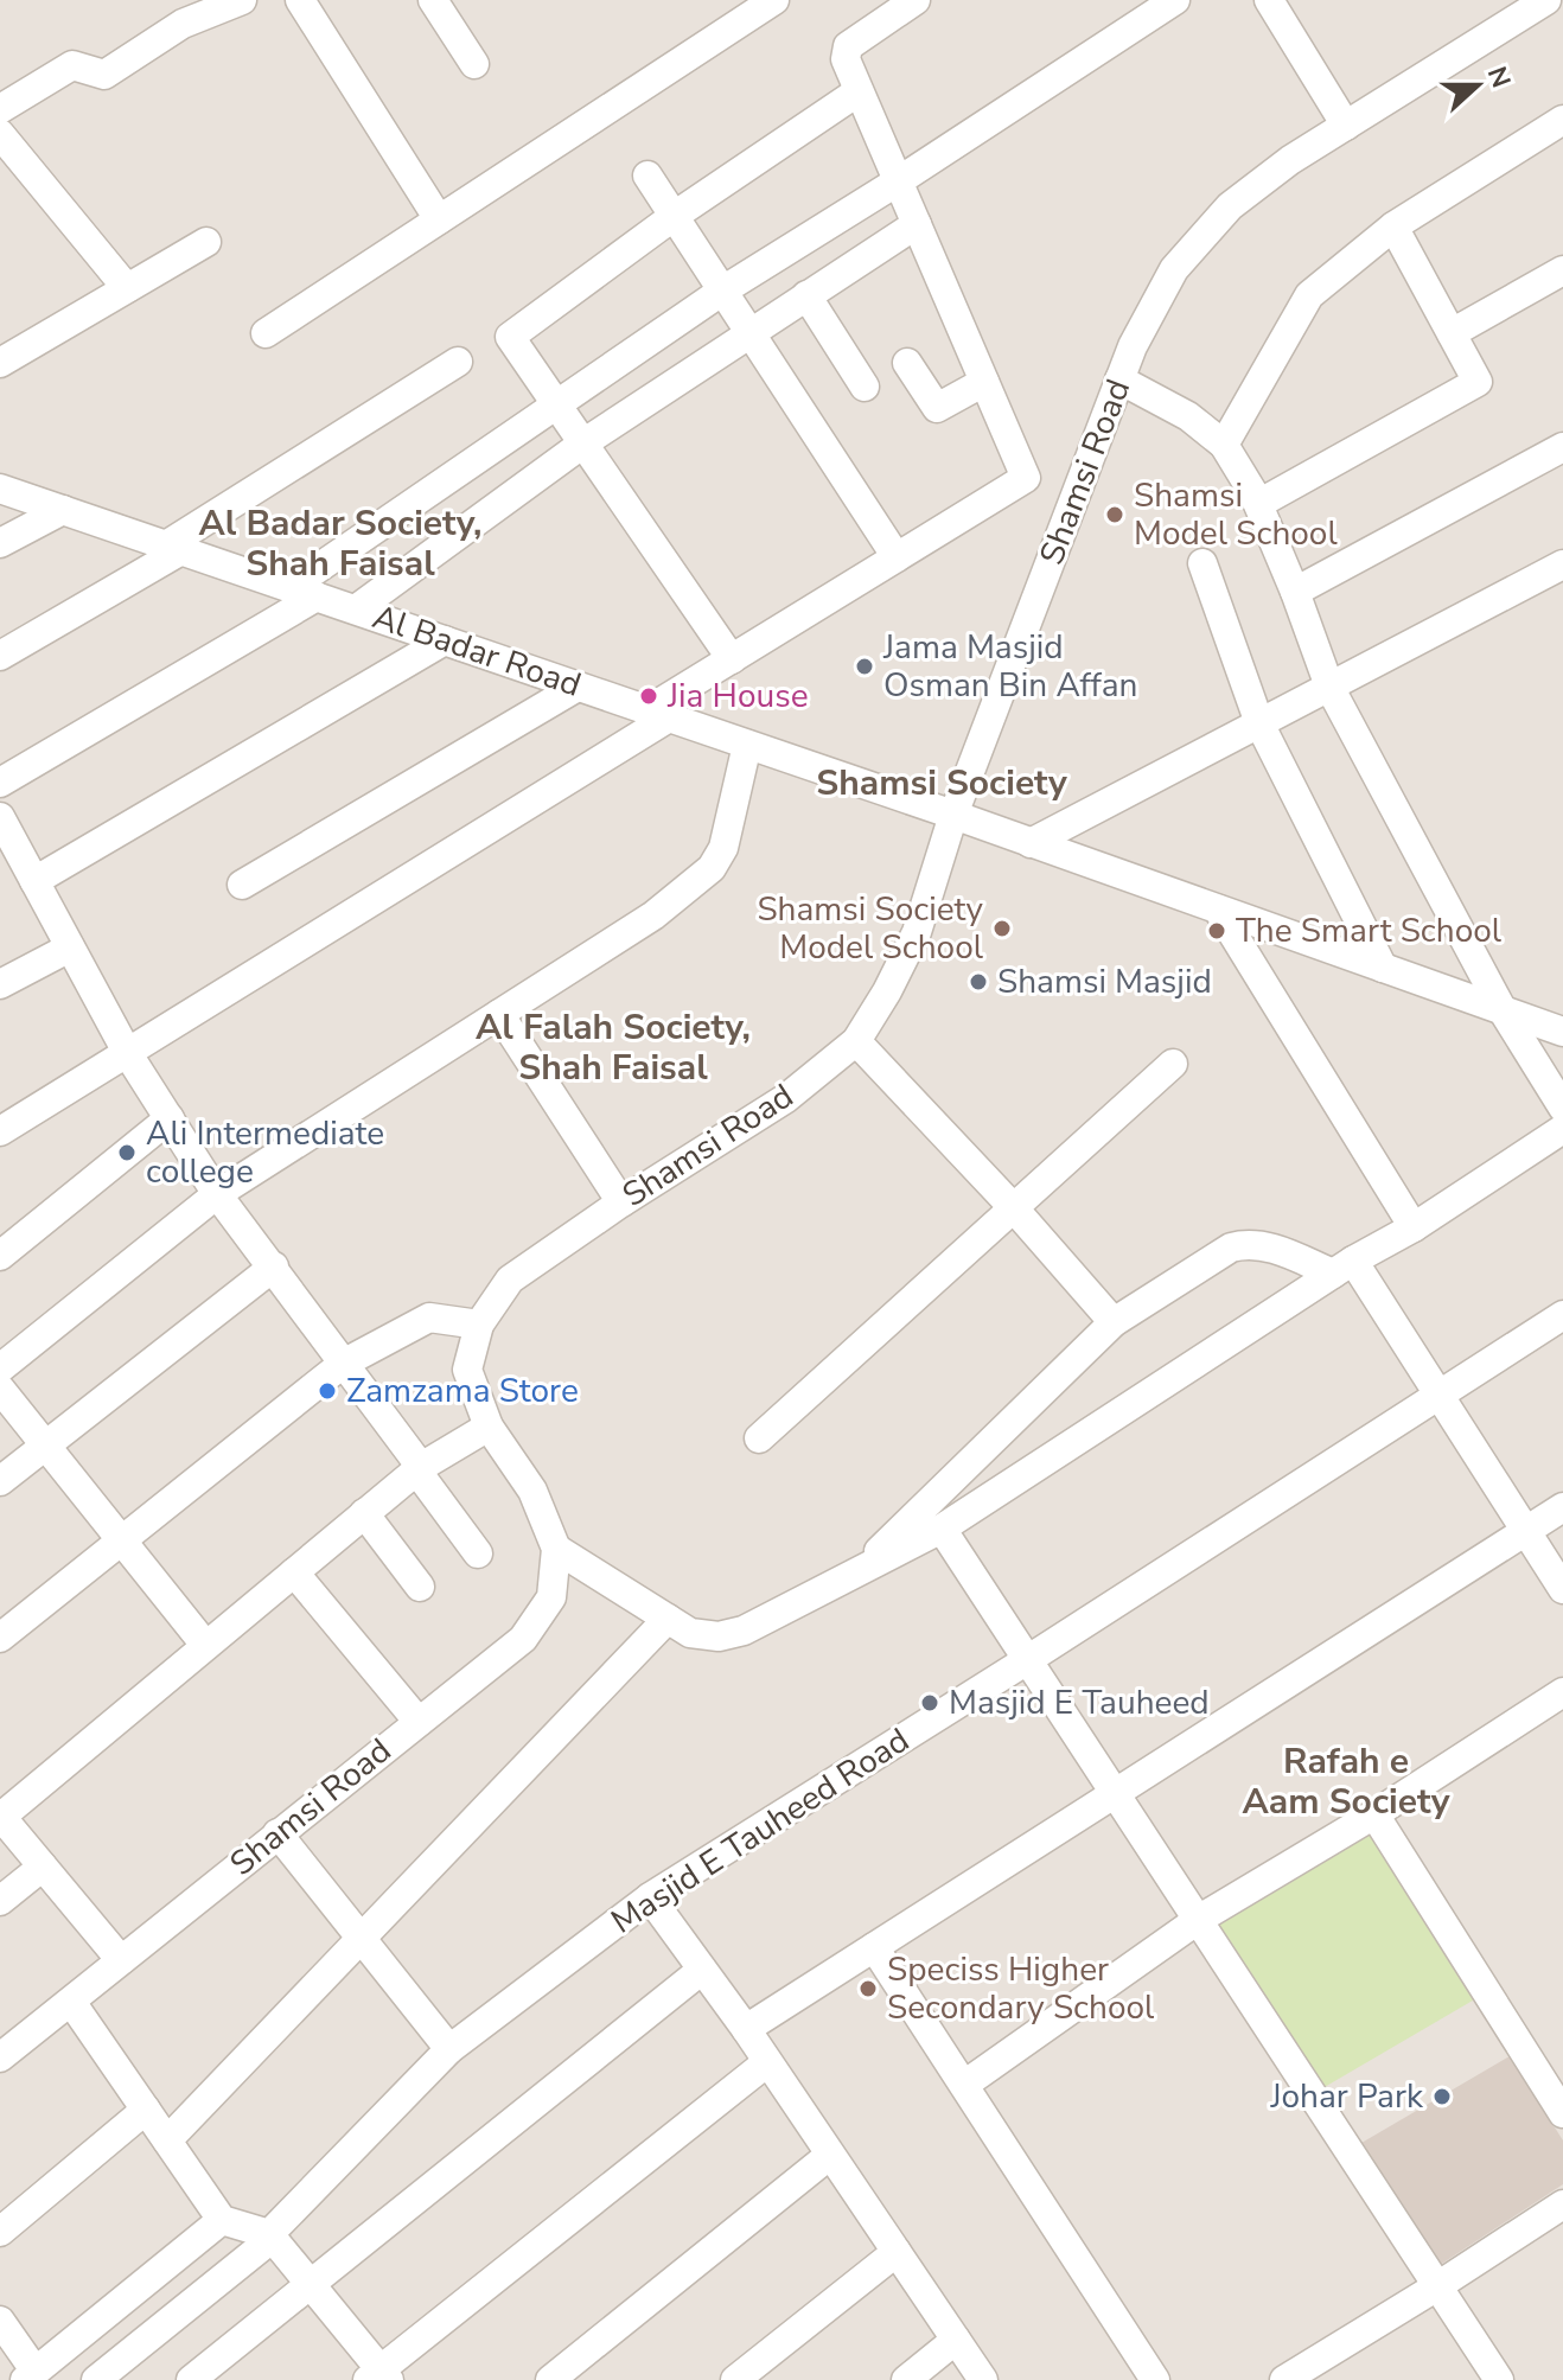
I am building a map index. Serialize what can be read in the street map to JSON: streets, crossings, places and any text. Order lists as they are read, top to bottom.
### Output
{
  "streets": {
    "street": ["Shamsi Road", "Al Badar Road", "Masjid E Tauheed Road"]
  },
  "crossings": [
    ["Shamsi Road", "Al Badar Road"]
  ],
  "districts": [
    "Al Badar Society, Shah Faisal",
    "Shamsi Society",
    "Al Falah Society, Shah Faisal",
    "Rafah e Aam Society"
  ],
  "places": [
    "Shamsi Model School",
    "Jama Masjid Osman Bin Affan",
    "Jia House",
    "Shamsi Society Model School",
    "The Smart School",
    "Shamsi Masjid",
    "Ali Intermediate college",
    "Zamzama Store",
    "Masjid E Tauheed",
    "Speciss Higher Secondary School",
    "Johar Park"
  ],
  "north": "right"
}
